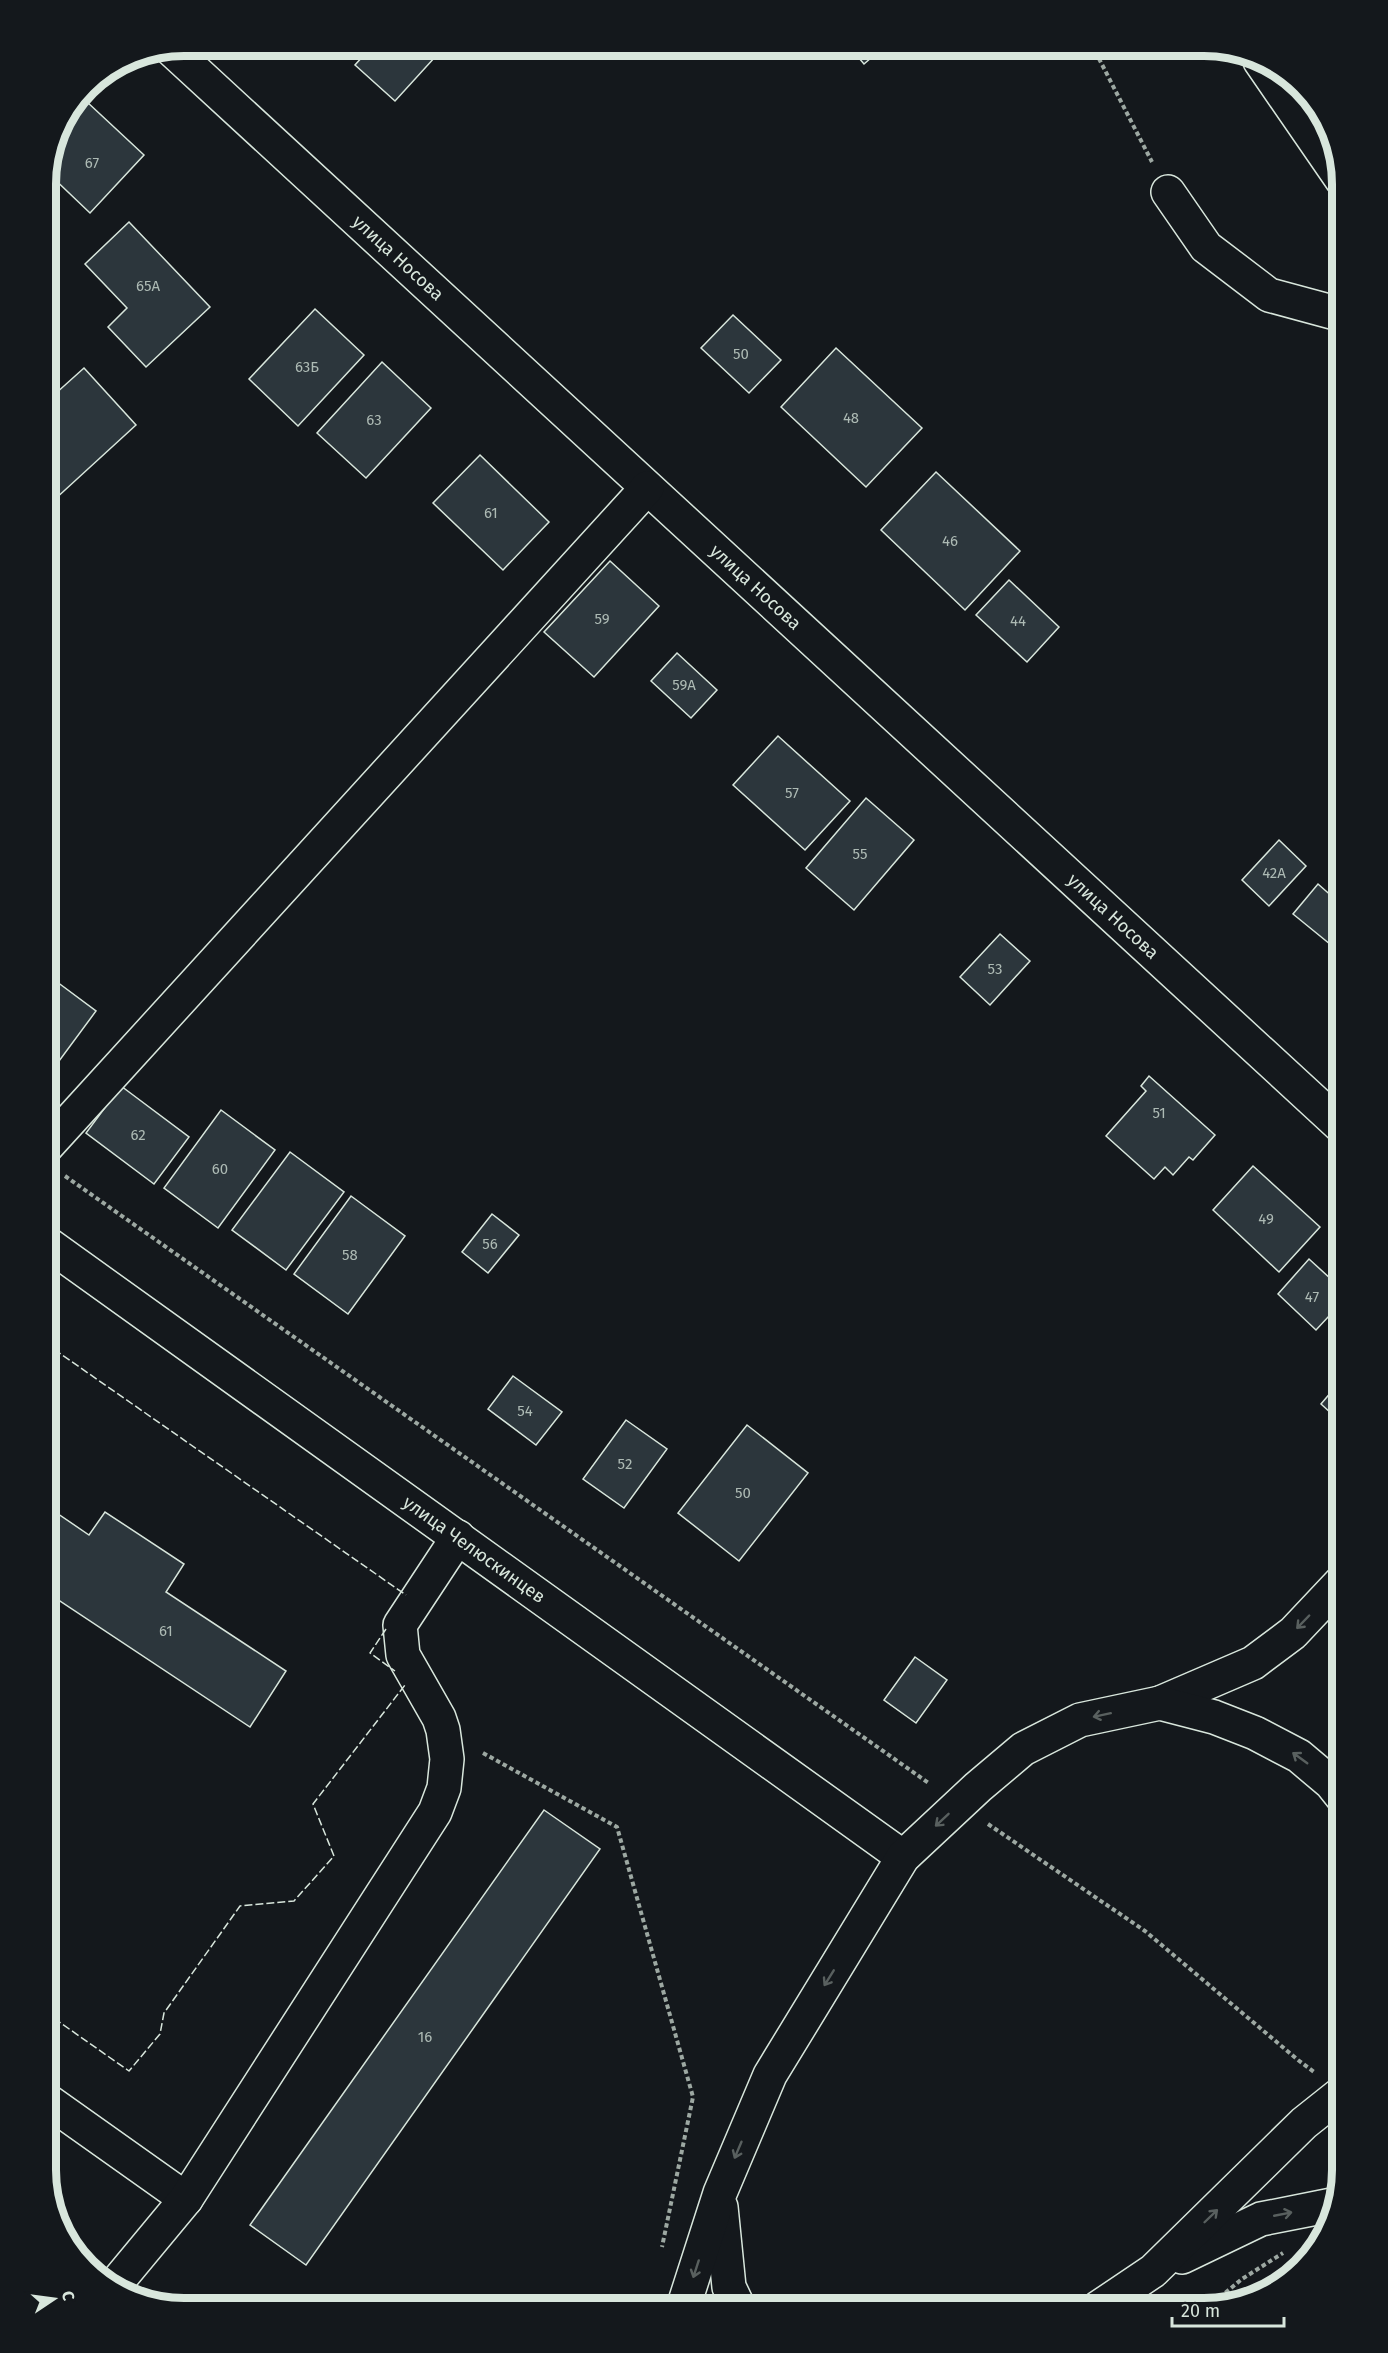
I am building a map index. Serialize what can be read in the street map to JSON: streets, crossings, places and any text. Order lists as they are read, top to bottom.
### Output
{
  "streets": {
    "street": ["улица Носова", "улица Челюскинцев"]
  },
  "house_numbers": [
    "67",
    "65А",
    "50",
    "63Б",
    "48",
    "63",
    "61",
    "46",
    "59",
    "44",
    "59А",
    "57",
    "55",
    "42А",
    "53",
    "51",
    "62",
    "60",
    "49",
    "56",
    "58",
    "47",
    "54",
    "52",
    "50",
    "61",
    "16"
  ],
  "scale_bar": "20 m",
  "north": "right"
}
